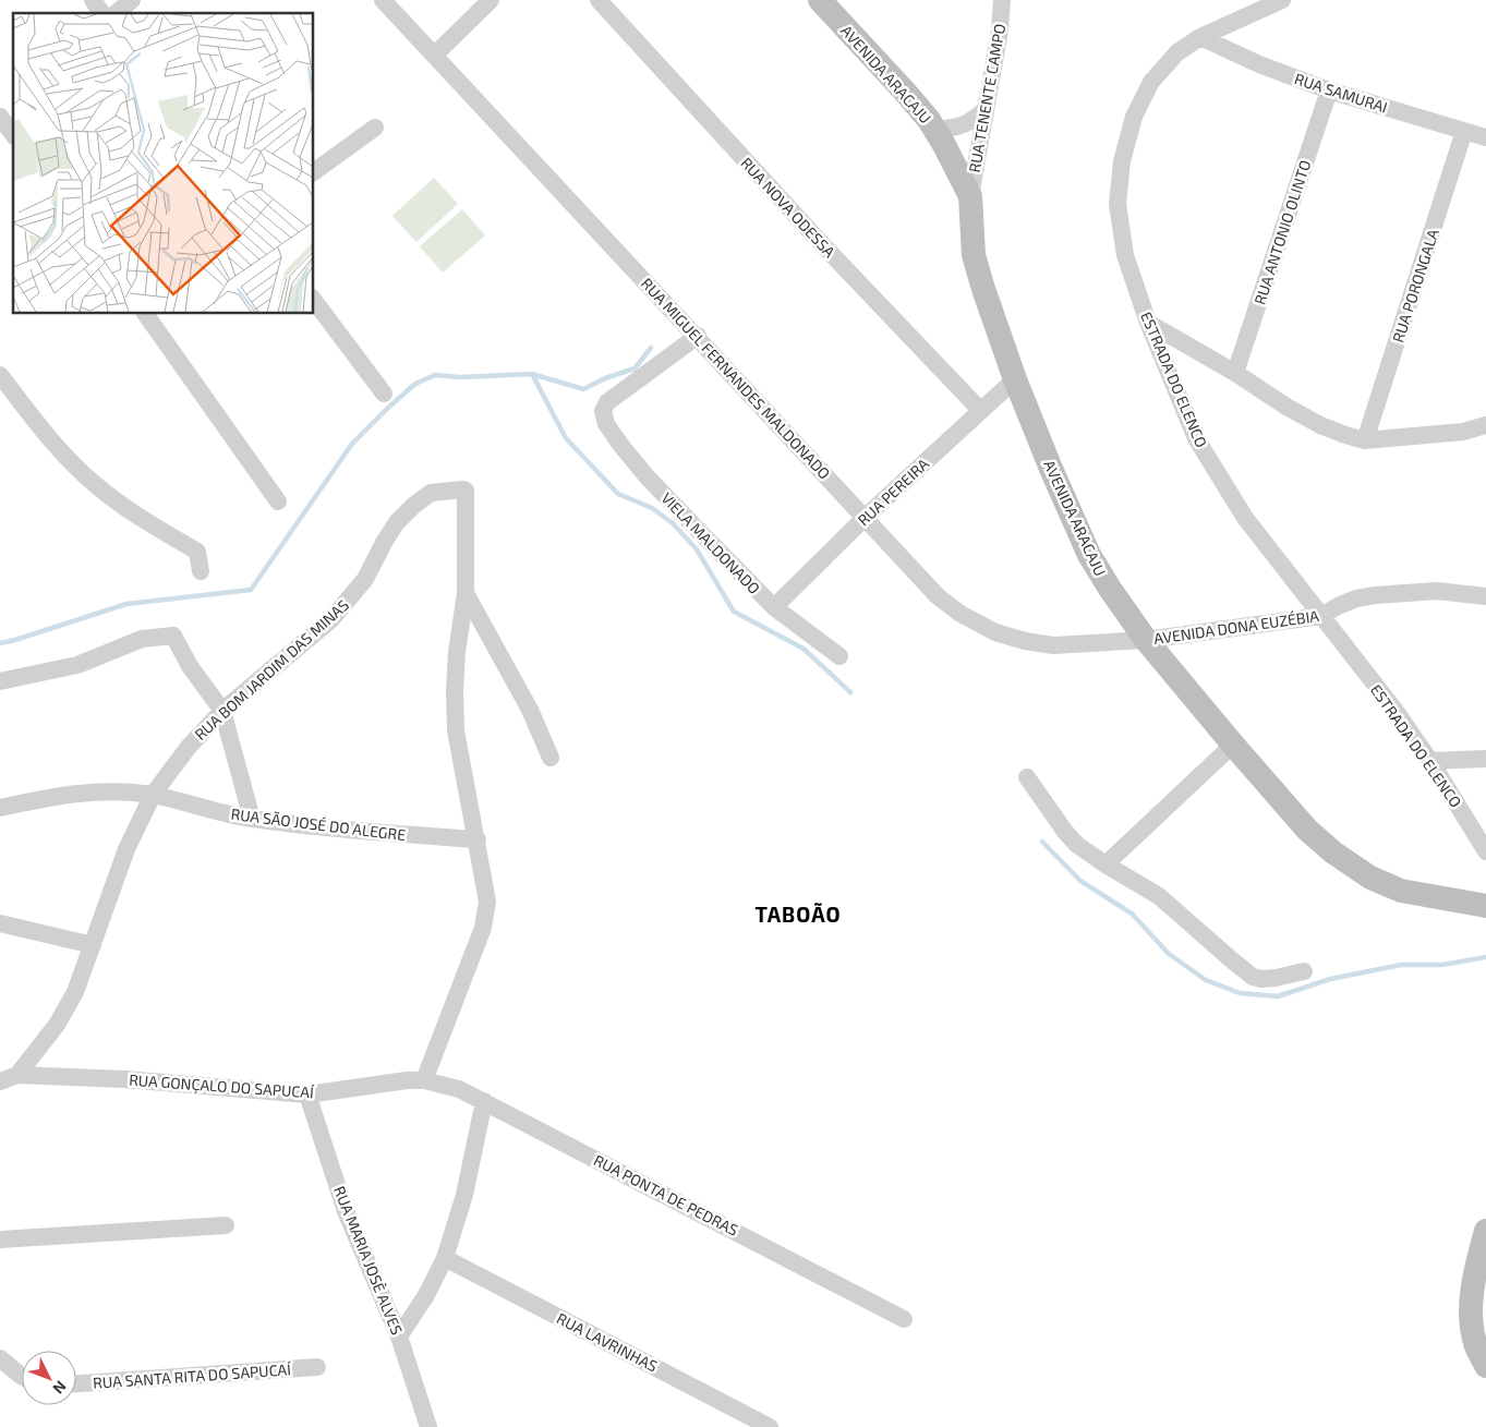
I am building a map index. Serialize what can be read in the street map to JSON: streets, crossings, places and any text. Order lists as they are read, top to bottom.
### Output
{
  "streets": {
    "street": [
      "AVENIDA ARACAJU",
      "RUA SAMURAI",
      "RUA TENENTE CAMPO",
      "RUA NOVA ODESSA",
      "RUA ANTONIO OLINTO",
      "RUA PORONGALA",
      "RUA MIGUEL FERNANDES MALDONADO",
      "ESTRADA DO ELENCO",
      "RUA PEREIRA",
      "VIELA MALDONADO",
      "AVENIDA DONA EUZÉBIA",
      "RUA BOM JARDIM DAS MINAS",
      "RUA SÃO JOSÉ DO ALEGRE",
      "RUA GONÇALO DO SAPUCAÍ",
      "RUA PONTA DE PEDRAS",
      "RUA MARIA JOSÈ ALVES",
      "RUA LAVRINHAS",
      "RUA SANTA RITA DO SAPUCAÍ"
    ]
  },
  "crossings": [
    ["AVENIDA ARACAJU", "RUA TENENTE CAMPO"],
    ["AVENIDA ARACAJU", "RUA MIGUEL FERNANDES MALDONADO"],
    ["AVENIDA ARACAJU", "RUA PEREIRA"],
    ["AVENIDA ARACAJU", "AVENIDA DONA EUZÉBIA"],
    ["RUA SAMURAI", "RUA ANTONIO OLINTO"],
    ["RUA SAMURAI", "RUA PORONGALA"],
    ["RUA SAMURAI", "ESTRADA DO ELENCO"],
    ["RUA NOVA ODESSA", "RUA PEREIRA"],
    ["RUA MIGUEL FERNANDES MALDONADO", "RUA PEREIRA"],
    ["RUA MIGUEL FERNANDES MALDONADO", "VIELA MALDONADO"],
    ["RUA MIGUEL FERNANDES MALDONADO", "AVENIDA DONA EUZÉBIA"],
    ["ESTRADA DO ELENCO", "AVENIDA DONA EUZÉBIA"],
    ["RUA PEREIRA", "VIELA MALDONADO"],
    ["RUA BOM JARDIM DAS MINAS", "RUA SÃO JOSÉ DO ALEGRE"],
    ["RUA BOM JARDIM DAS MINAS", "RUA GONÇALO DO SAPUCAÍ"],
    ["RUA GONÇALO DO SAPUCAÍ", "RUA PONTA DE PEDRAS"],
    ["RUA GONÇALO DO SAPUCAÍ", "RUA MARIA JOSÈ ALVES"]
  ],
  "districts": ["TABOÃO"],
  "north": "bottom right"
}
